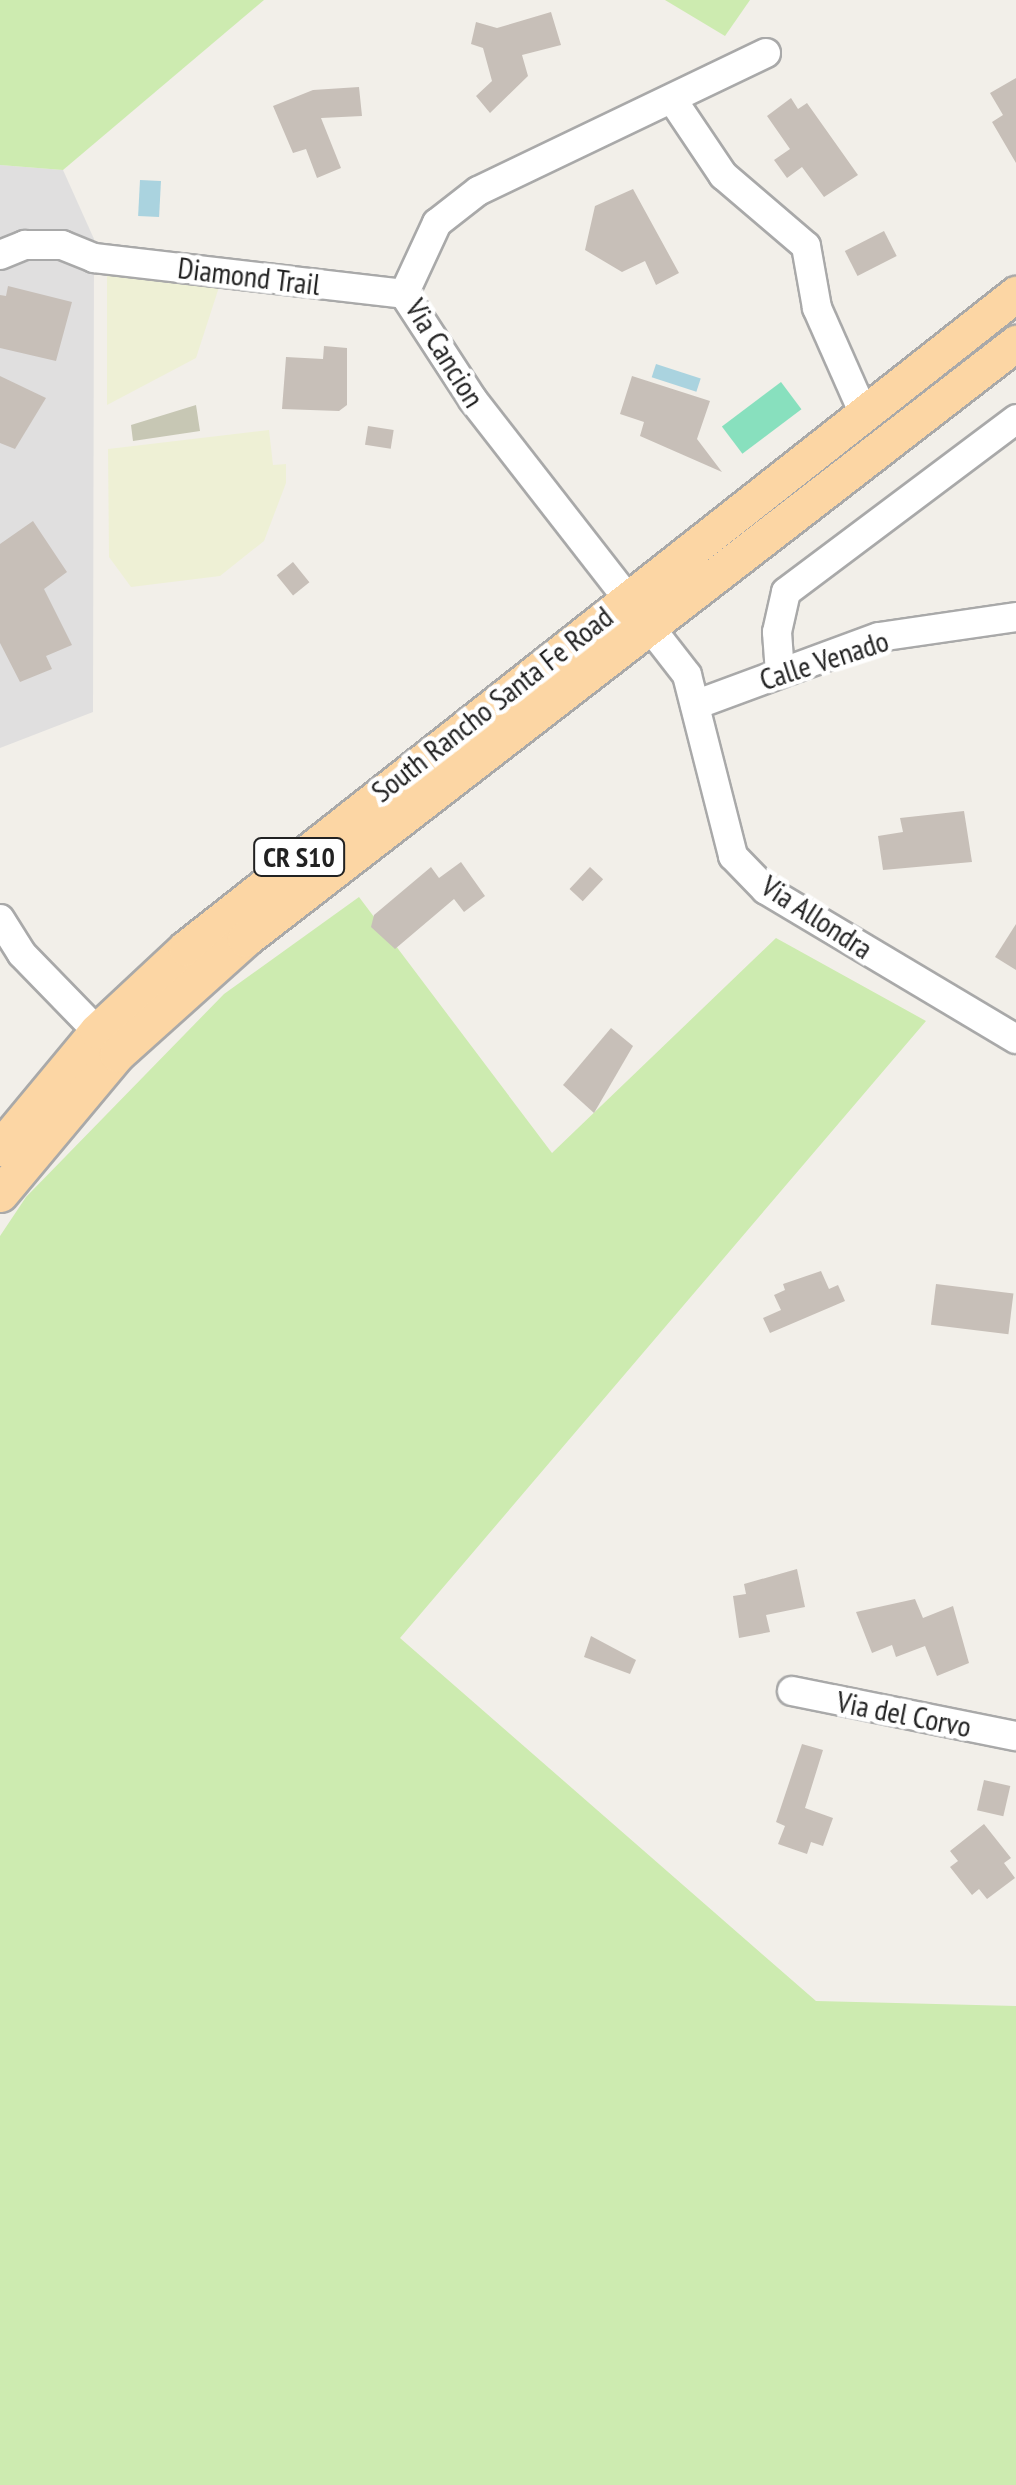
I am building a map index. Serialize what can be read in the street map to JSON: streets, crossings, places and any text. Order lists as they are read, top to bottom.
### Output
{
  "streets": {
    "main road": ["South Rancho Santa Fe Road", "CR S10"],
    "street": [
      "Diamond Trail",
      "Via Cancion",
      "Calle Venado",
      "Via Allondra",
      "Via del Corvo"
    ]
  },
  "crossings": [
    ["Diamond Trail", "Via Cancion"],
    ["Via Cancion", "South Rancho Santa Fe Road"],
    ["Via Cancion", "Via Allondra"],
    ["Calle Venado", "Via Allondra"],
    ["South Rancho Santa Fe Road", "Via Allondra"]
  ]
}
